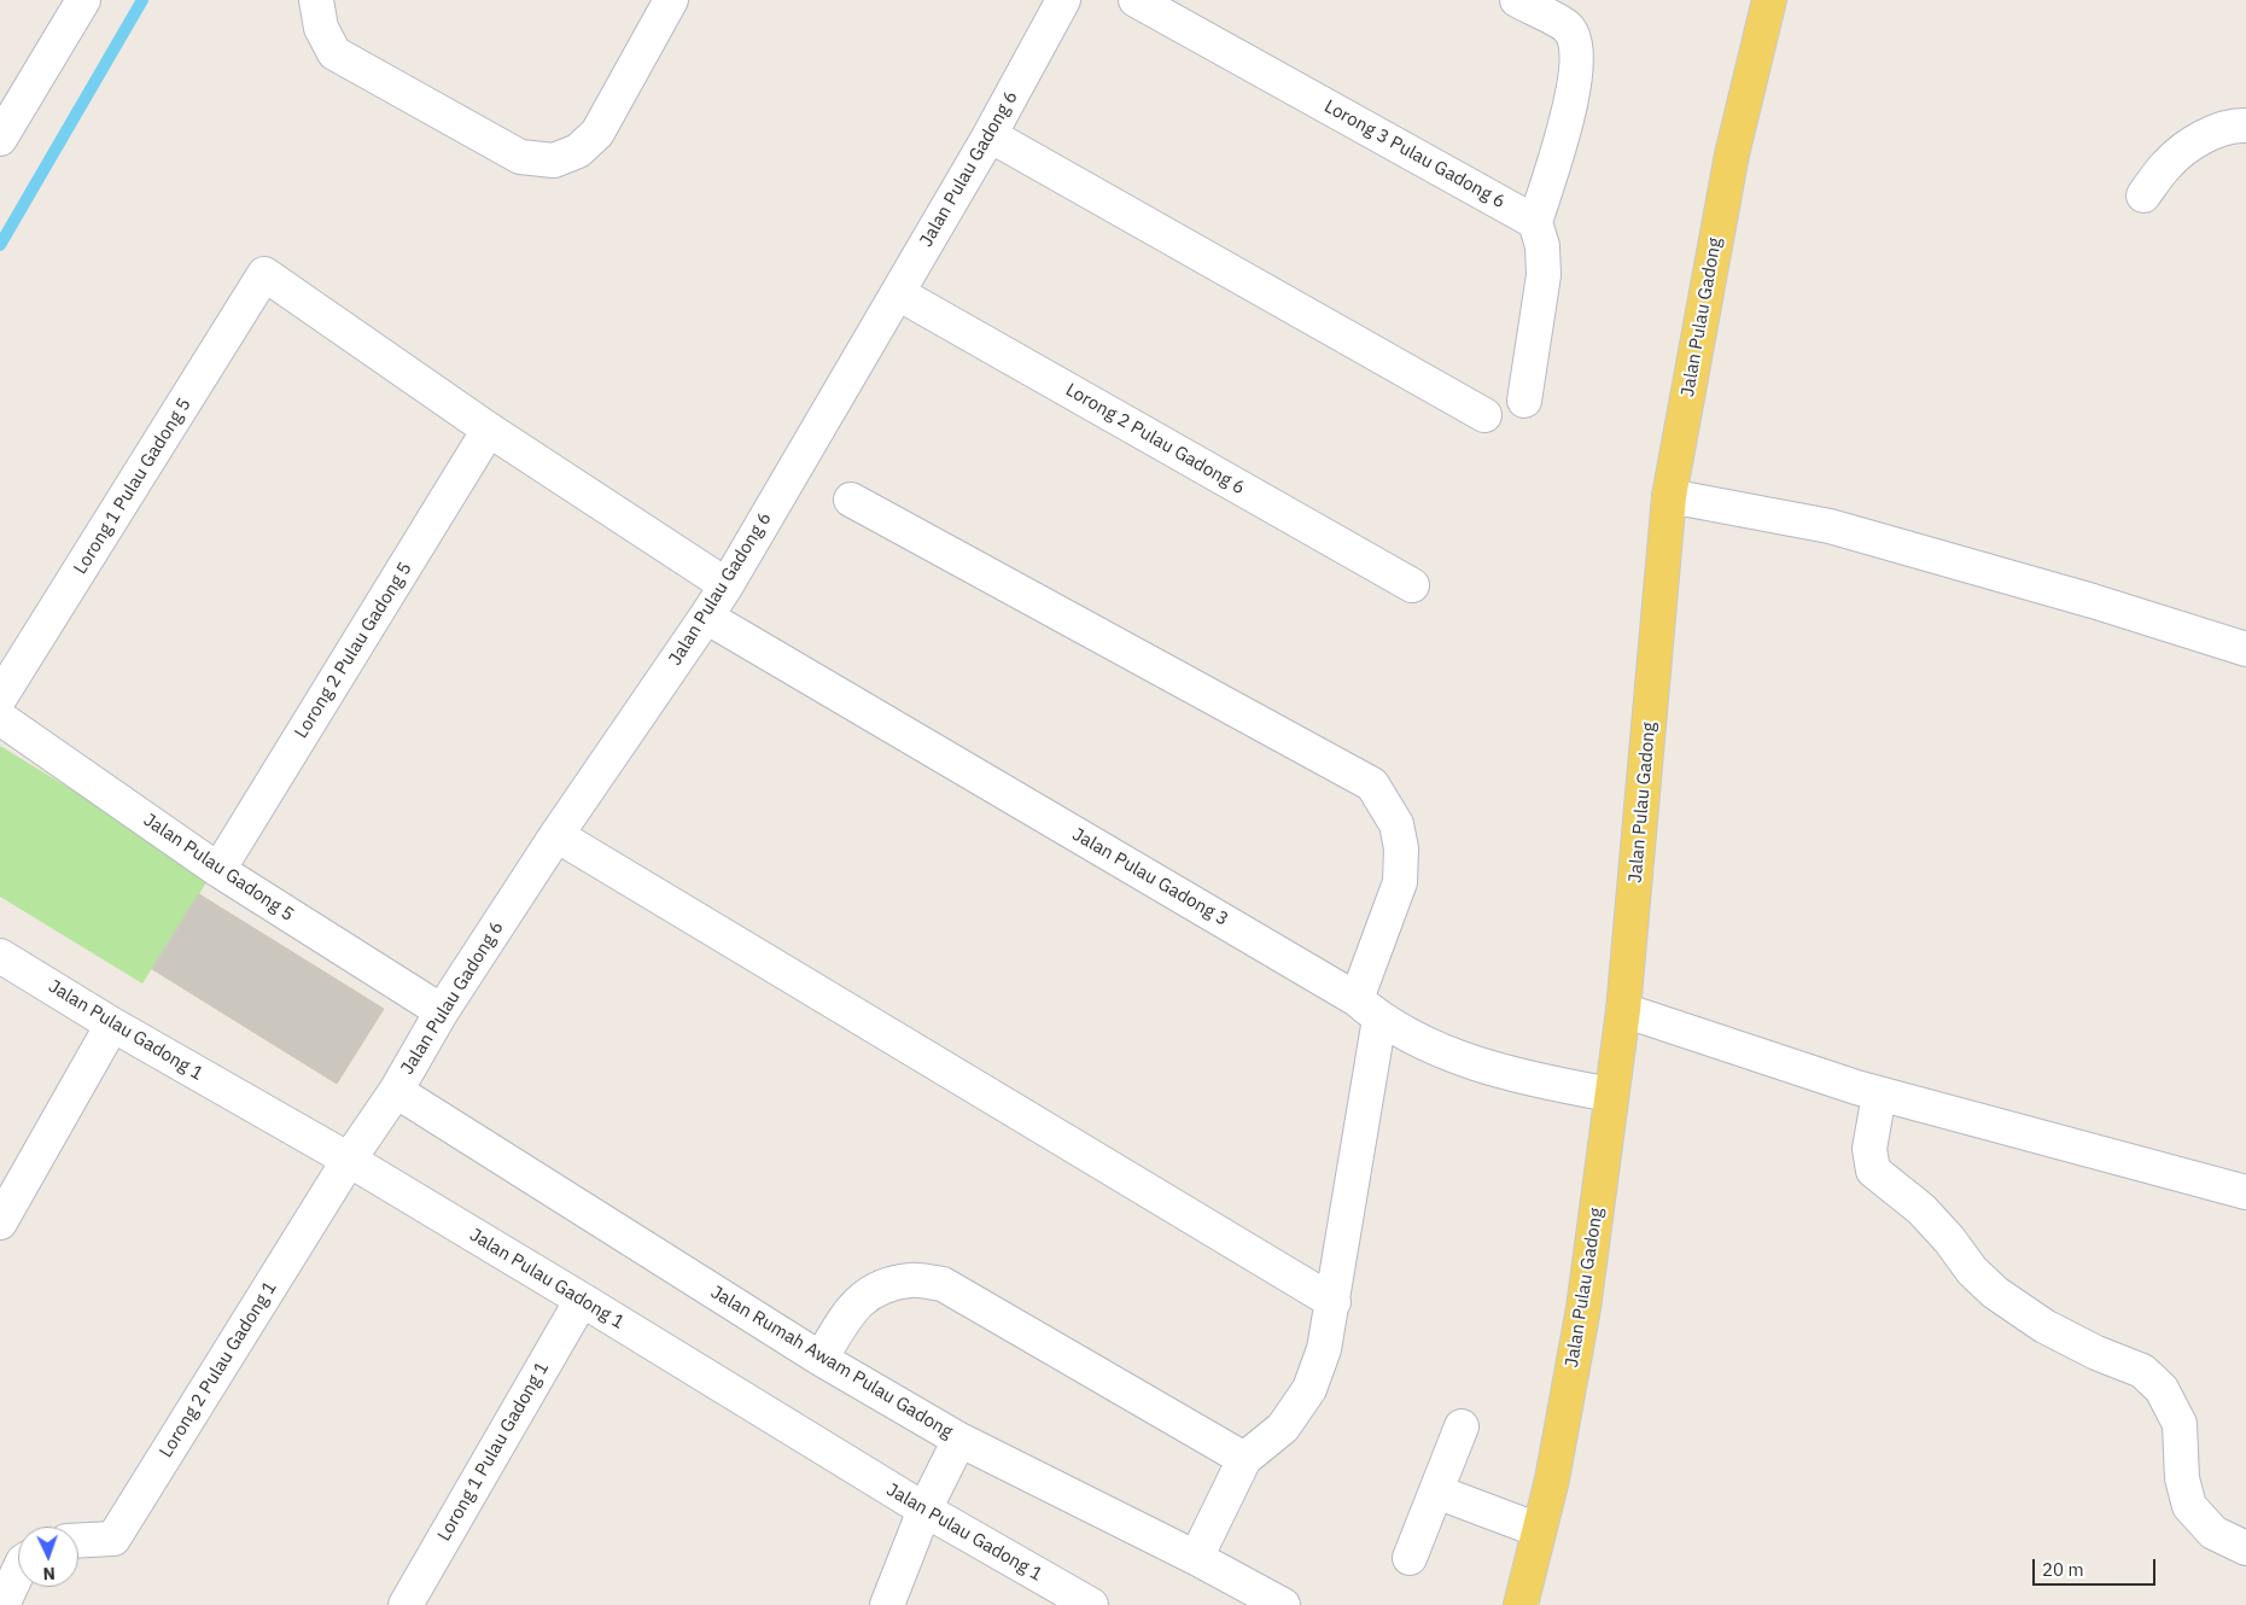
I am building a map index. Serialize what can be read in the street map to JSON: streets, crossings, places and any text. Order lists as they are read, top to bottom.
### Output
{
  "streets": {
    "main road": ["Jalan Pulau Gadong"],
    "street": [
      "Lorong 3 Pulau Gadong 6",
      "Jalan Pulau Gadong 6",
      "Lorong 2 Pulau Gadong 6",
      "Lorong 1 Pulau Gadong 5",
      "Lorong 2 Pulau Gadong 5",
      "Jalan Pulau Gadong 5",
      "Jalan Pulau Gadong 3",
      "Jalan Pulau Gadong 1",
      "Jalan Rumah Awam Pulau Gadong",
      "Lorong 2 Pulau Gadong 1",
      "Lorong 1 Pulau Gadong 1"
    ]
  },
  "crossings": [
    ["Jalan Pulau Gadong 6", "Lorong 2 Pulau Gadong 6"],
    ["Jalan Pulau Gadong 6", "Jalan Pulau Gadong 5"],
    ["Jalan Pulau Gadong 6", "Jalan Pulau Gadong 3"],
    ["Jalan Pulau Gadong 6", "Jalan Pulau Gadong 1"],
    ["Jalan Pulau Gadong 6", "Jalan Rumah Awam Pulau Gadong"],
    ["Jalan Pulau Gadong 6", "Lorong 2 Pulau Gadong 1"],
    ["Jalan Pulau Gadong", "Jalan Pulau Gadong 3"],
    ["Lorong 1 Pulau Gadong 5", "Lorong 2 Pulau Gadong 5"],
    ["Lorong 2 Pulau Gadong 5", "Jalan Pulau Gadong 5"],
    ["Jalan Pulau Gadong 1", "Lorong 2 Pulau Gadong 1"],
    ["Jalan Pulau Gadong 1", "Lorong 1 Pulau Gadong 1"]
  ],
  "scale_bar": "20 m",
  "north": "bottom"
}
